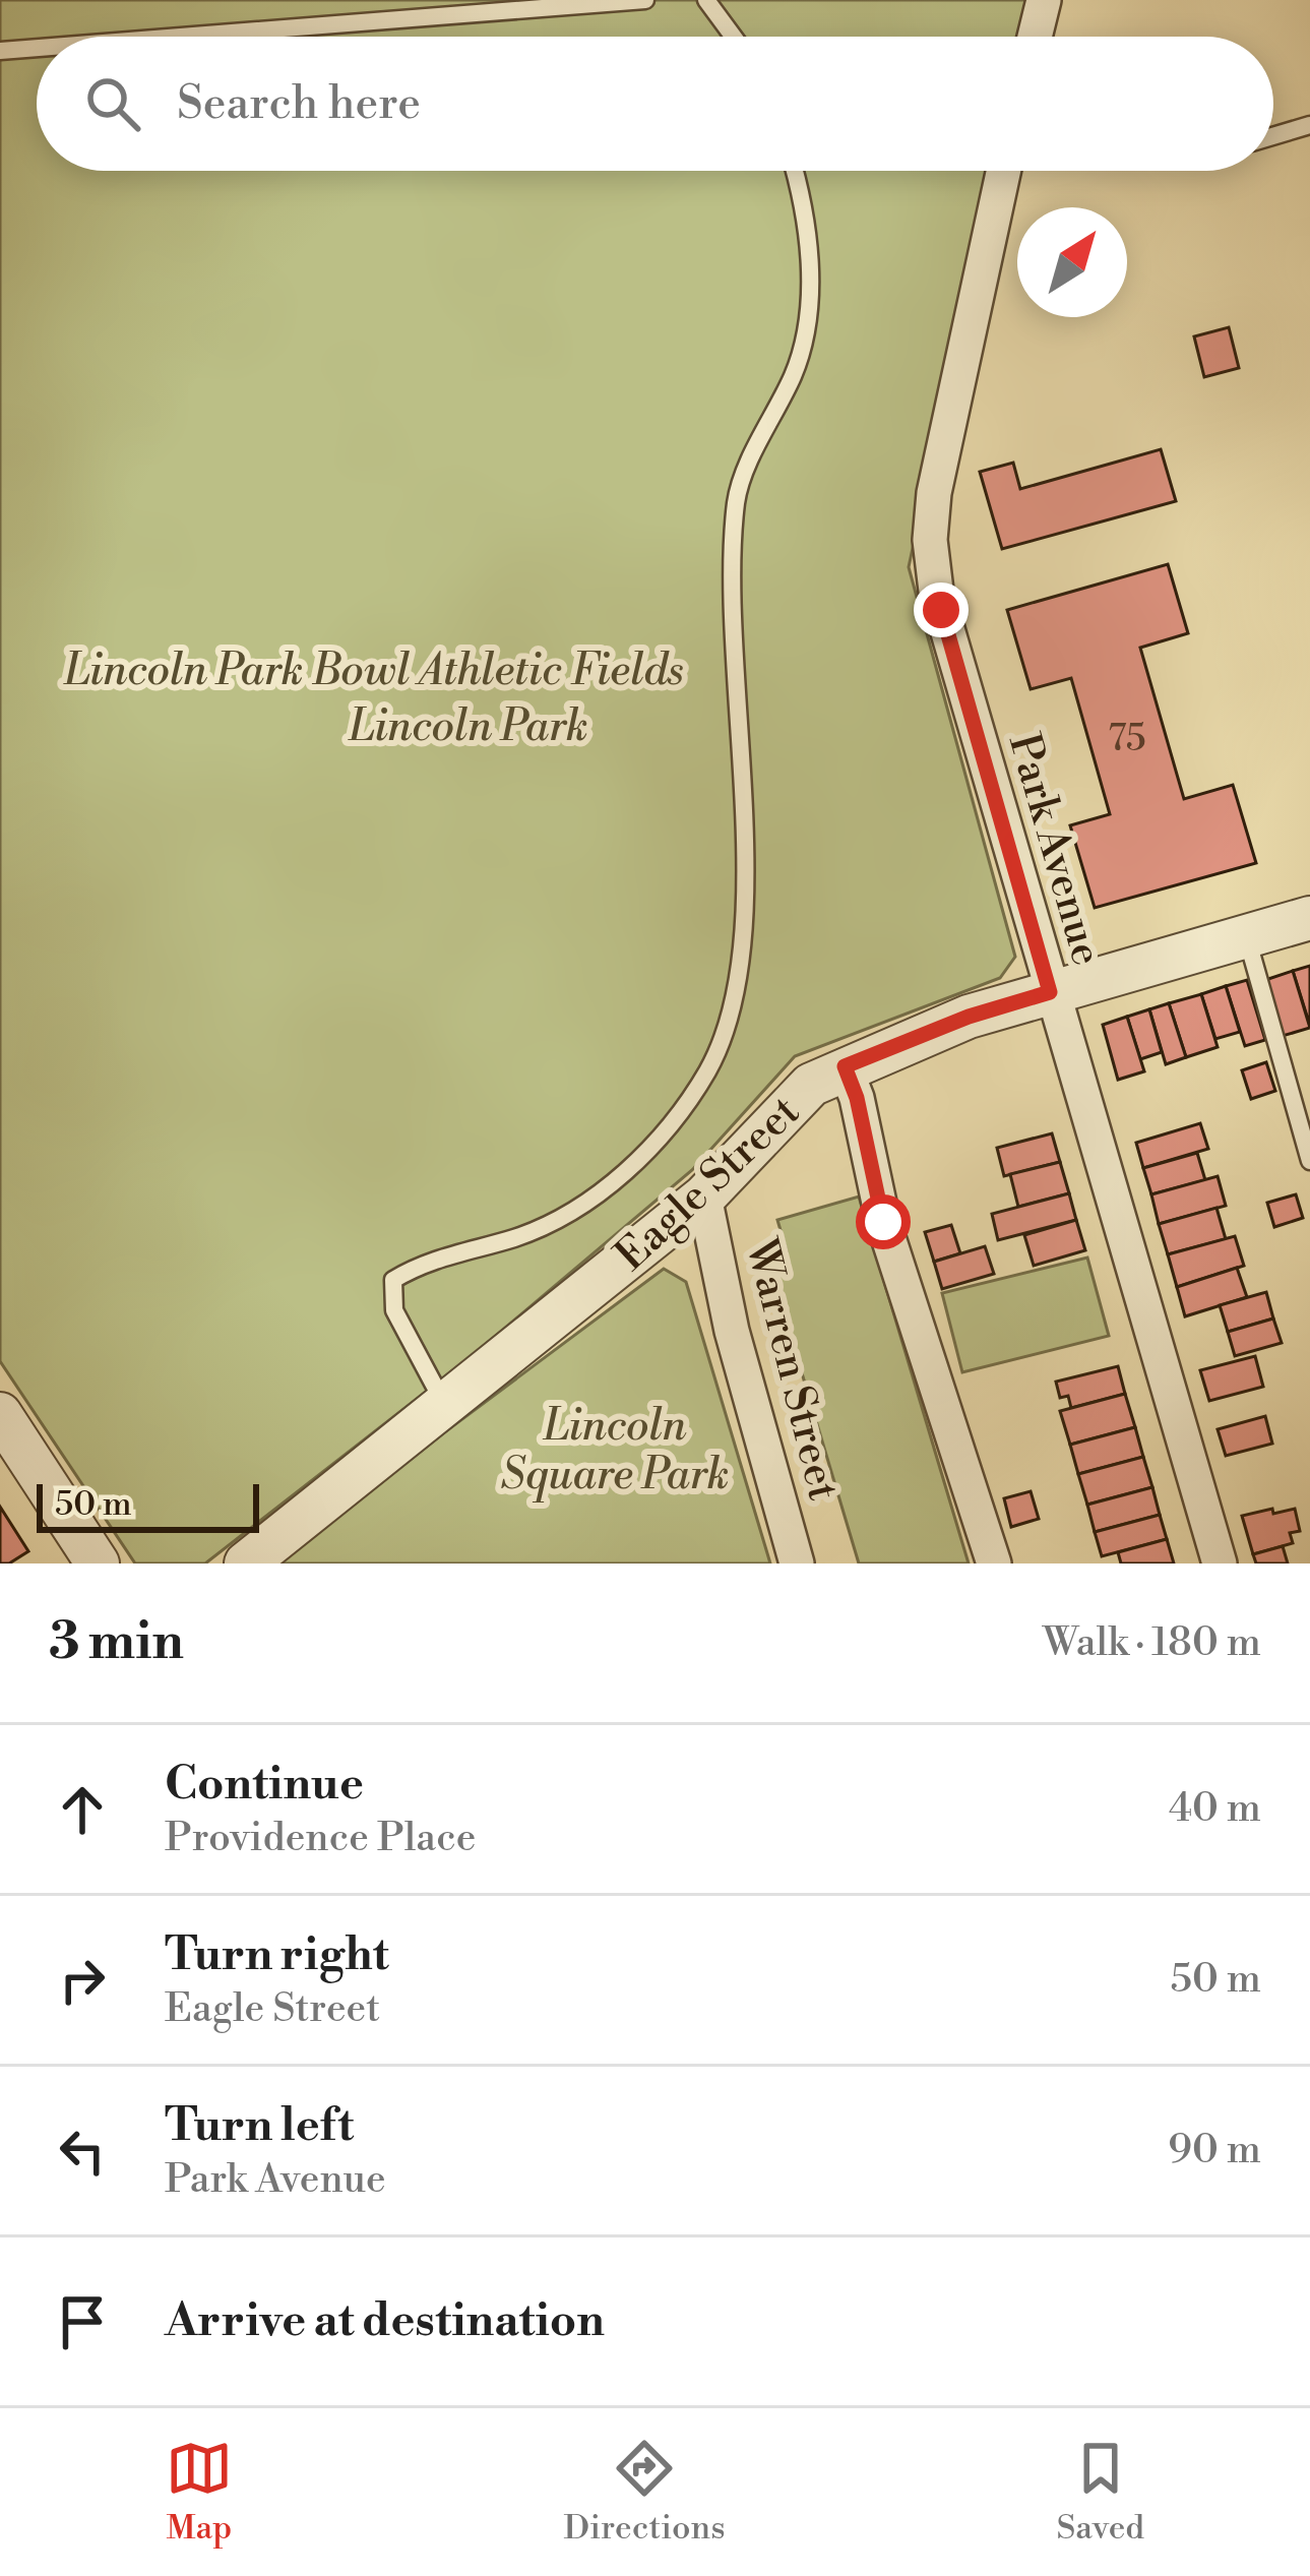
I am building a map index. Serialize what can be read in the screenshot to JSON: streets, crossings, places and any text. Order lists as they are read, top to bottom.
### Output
{
  "streets": {
    "street": ["Park Avenue", "Eagle Street", "Warren Street"]
  },
  "crossings": [
    ["Park Avenue", "Eagle Street"],
    ["Eagle Street", "Warren Street"]
  ],
  "parks": ["Lincoln Park Bowl Athletic Fields", "Lincoln Park", "Lincoln Square Park"],
  "house_numbers": ["75"],
  "scale_bar": "50 m",
  "north": "top right",
  "page": {
    "search": "Search here",
    "scale": "50 m",
    "heading": ["3 min", "Walk · 180 m"],
    "list": [
      ["Continue", "Providence Place", "40 m"],
      ["Turn right", "Eagle Street", "50 m"],
      ["Turn left", "Park Avenue", "90 m"],
      "Arrive at destination"
    ],
    "nav": ["Map", "Directions", "Saved"]
  }
}
